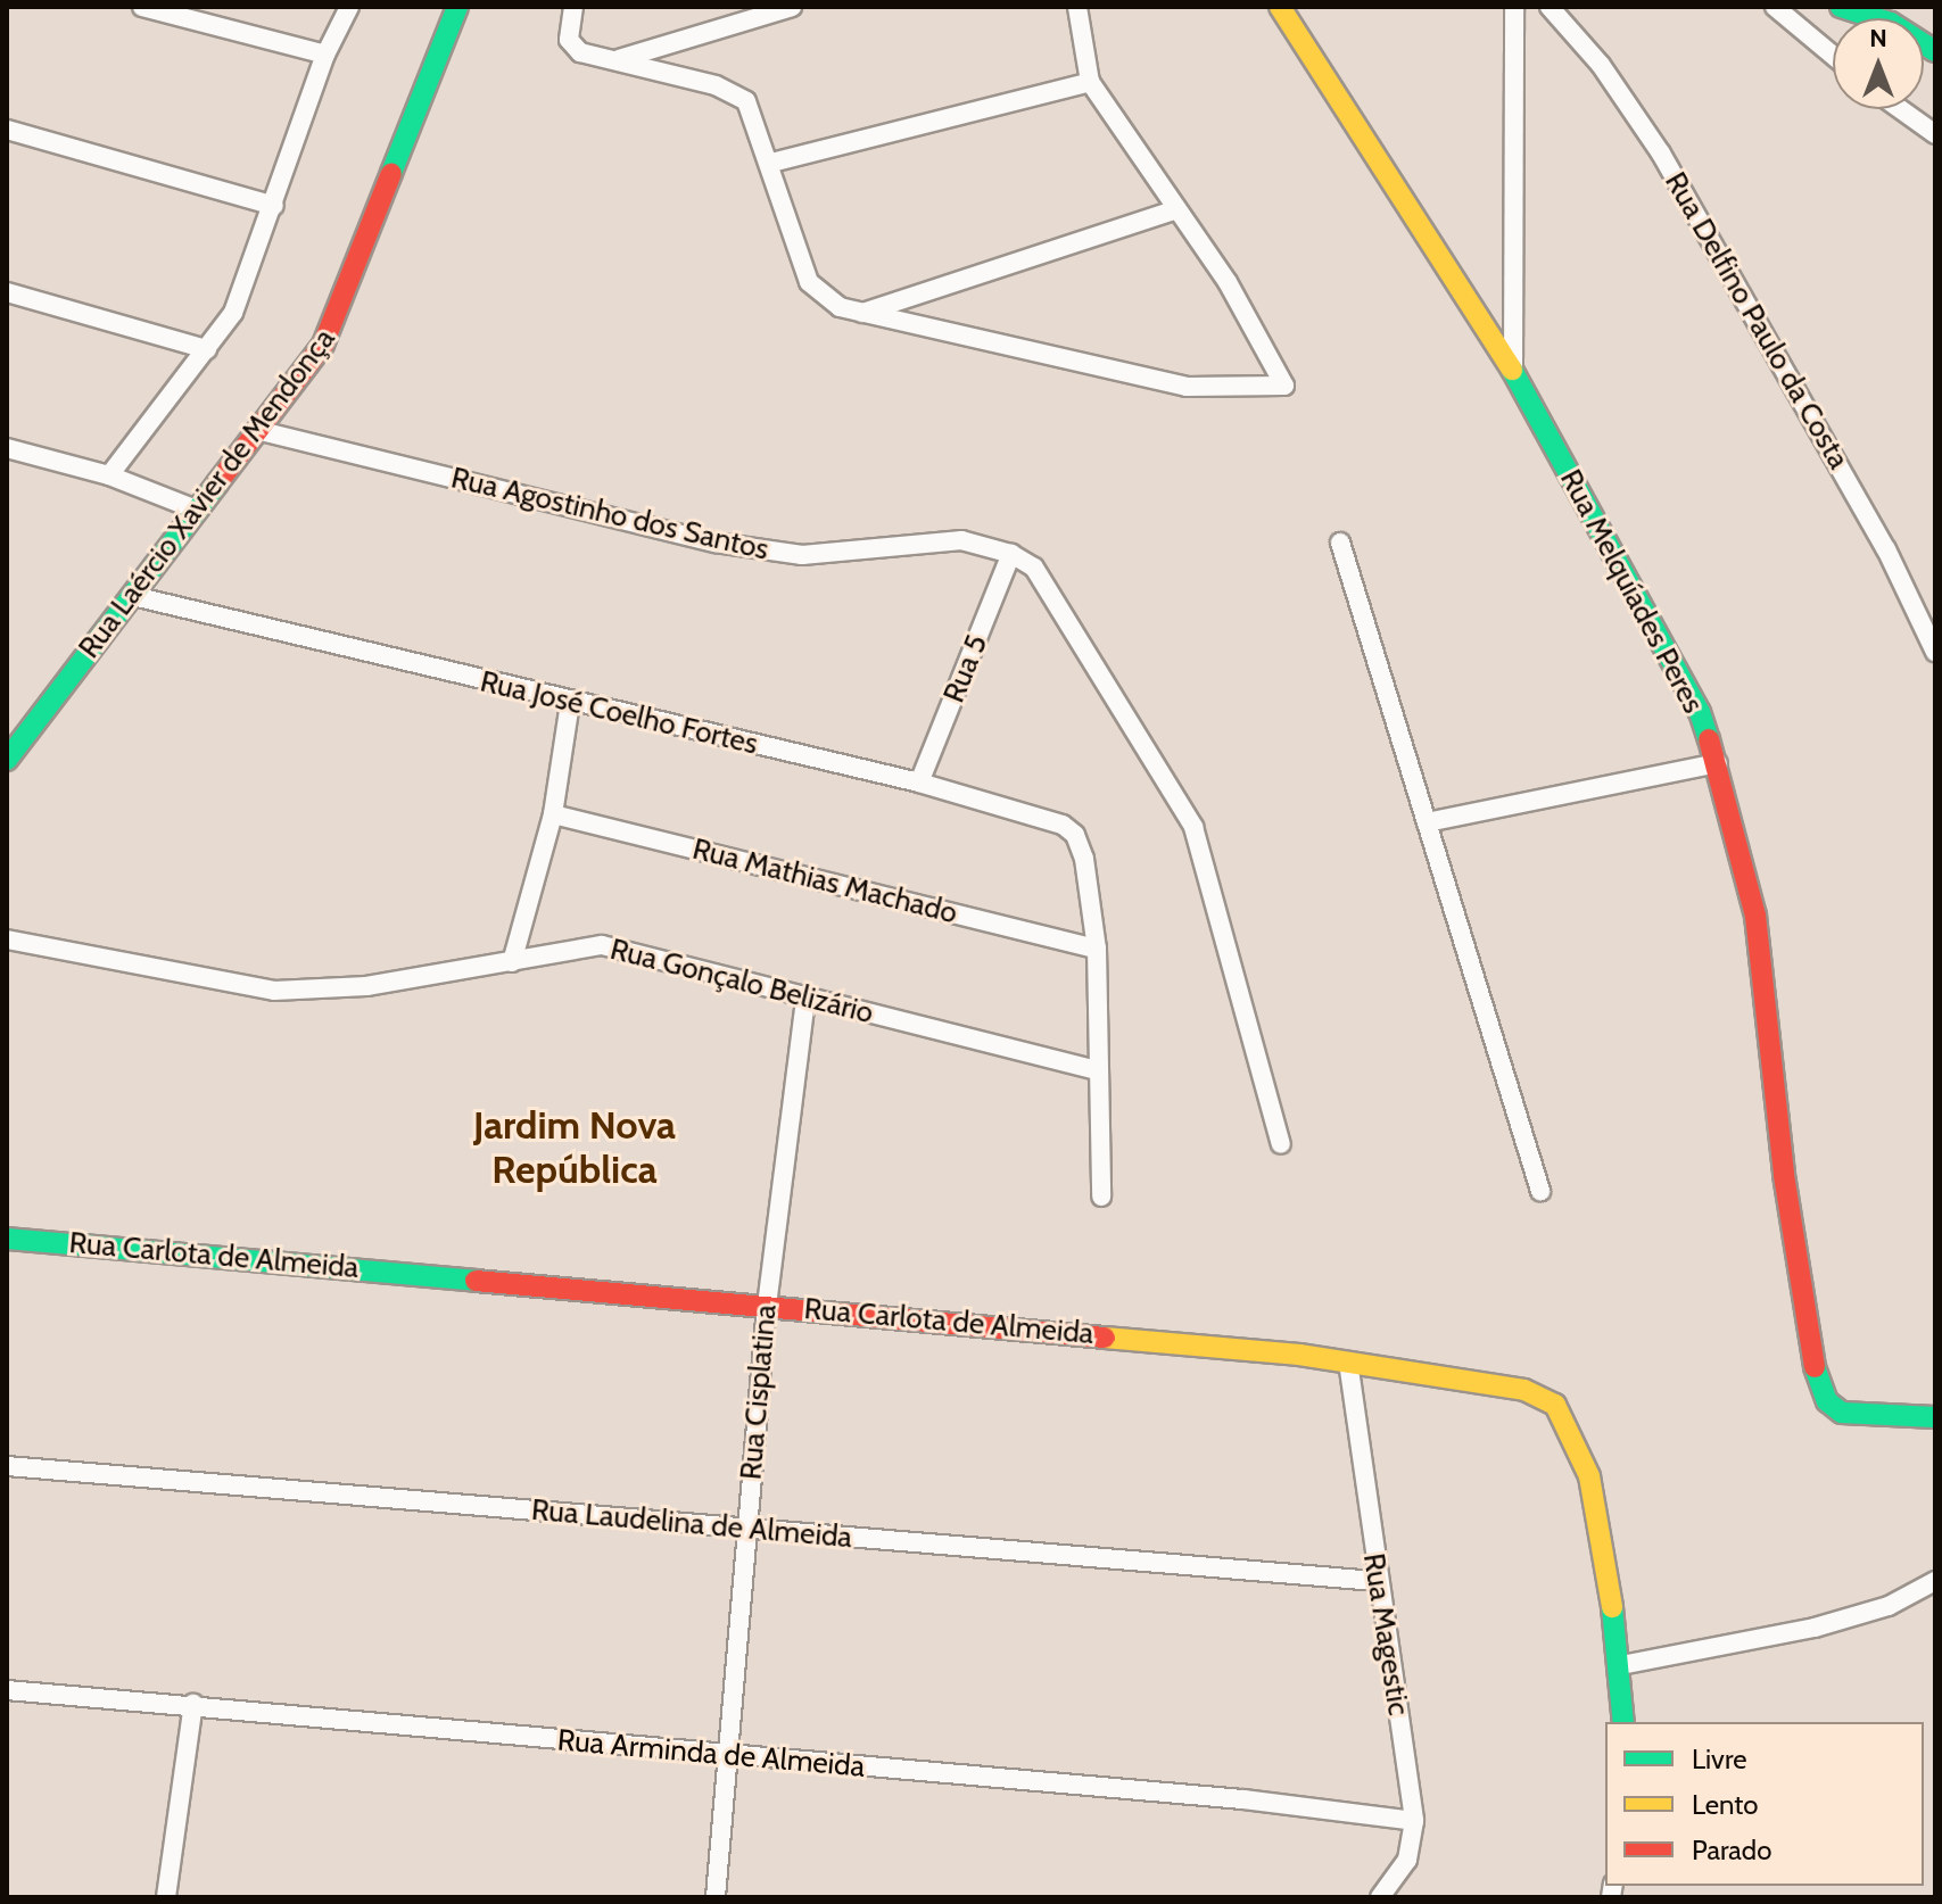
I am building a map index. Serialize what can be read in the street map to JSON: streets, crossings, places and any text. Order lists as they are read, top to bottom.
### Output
{
  "streets": {
    "street": [
      "Rua Delfino Paulo da Costa",
      "Rua Laércio Xavier de Mendonça",
      "Rua Agostinho dos Santos",
      "Rua Melquíades Peres",
      "Rua 5",
      "Rua José Coelho Fortes",
      "Rua Mathias Machado",
      "Rua Gonçalo Belizário",
      "Rua Carlota de Almeida",
      "Rua Cisplatina",
      "Rua Laudelina de Almeida",
      "Rua Magestic",
      "Rua Arminda de Almeida"
    ]
  },
  "crossings": [
    ["Rua Laércio Xavier de Mendonça", "Rua Agostinho dos Santos"],
    ["Rua Laércio Xavier de Mendonça", "Rua José Coelho Fortes"],
    ["Rua Agostinho dos Santos", "Rua 5"],
    ["Rua 5", "Rua José Coelho Fortes"],
    ["Rua José Coelho Fortes", "Rua Mathias Machado"],
    ["Rua Gonçalo Belizário", "Rua Cisplatina"],
    ["Rua Carlota de Almeida", "Rua Cisplatina"],
    ["Rua Carlota de Almeida", "Rua Magestic"],
    ["Rua Cisplatina", "Rua Laudelina de Almeida"],
    ["Rua Cisplatina", "Rua Arminda de Almeida"],
    ["Rua Laudelina de Almeida", "Rua Magestic"],
    ["Rua Magestic", "Rua Arminda de Almeida"]
  ],
  "districts": ["Jardim Nova República"],
  "legend": ["Livre", "Lento", "Parado"],
  "north": "top"
}
